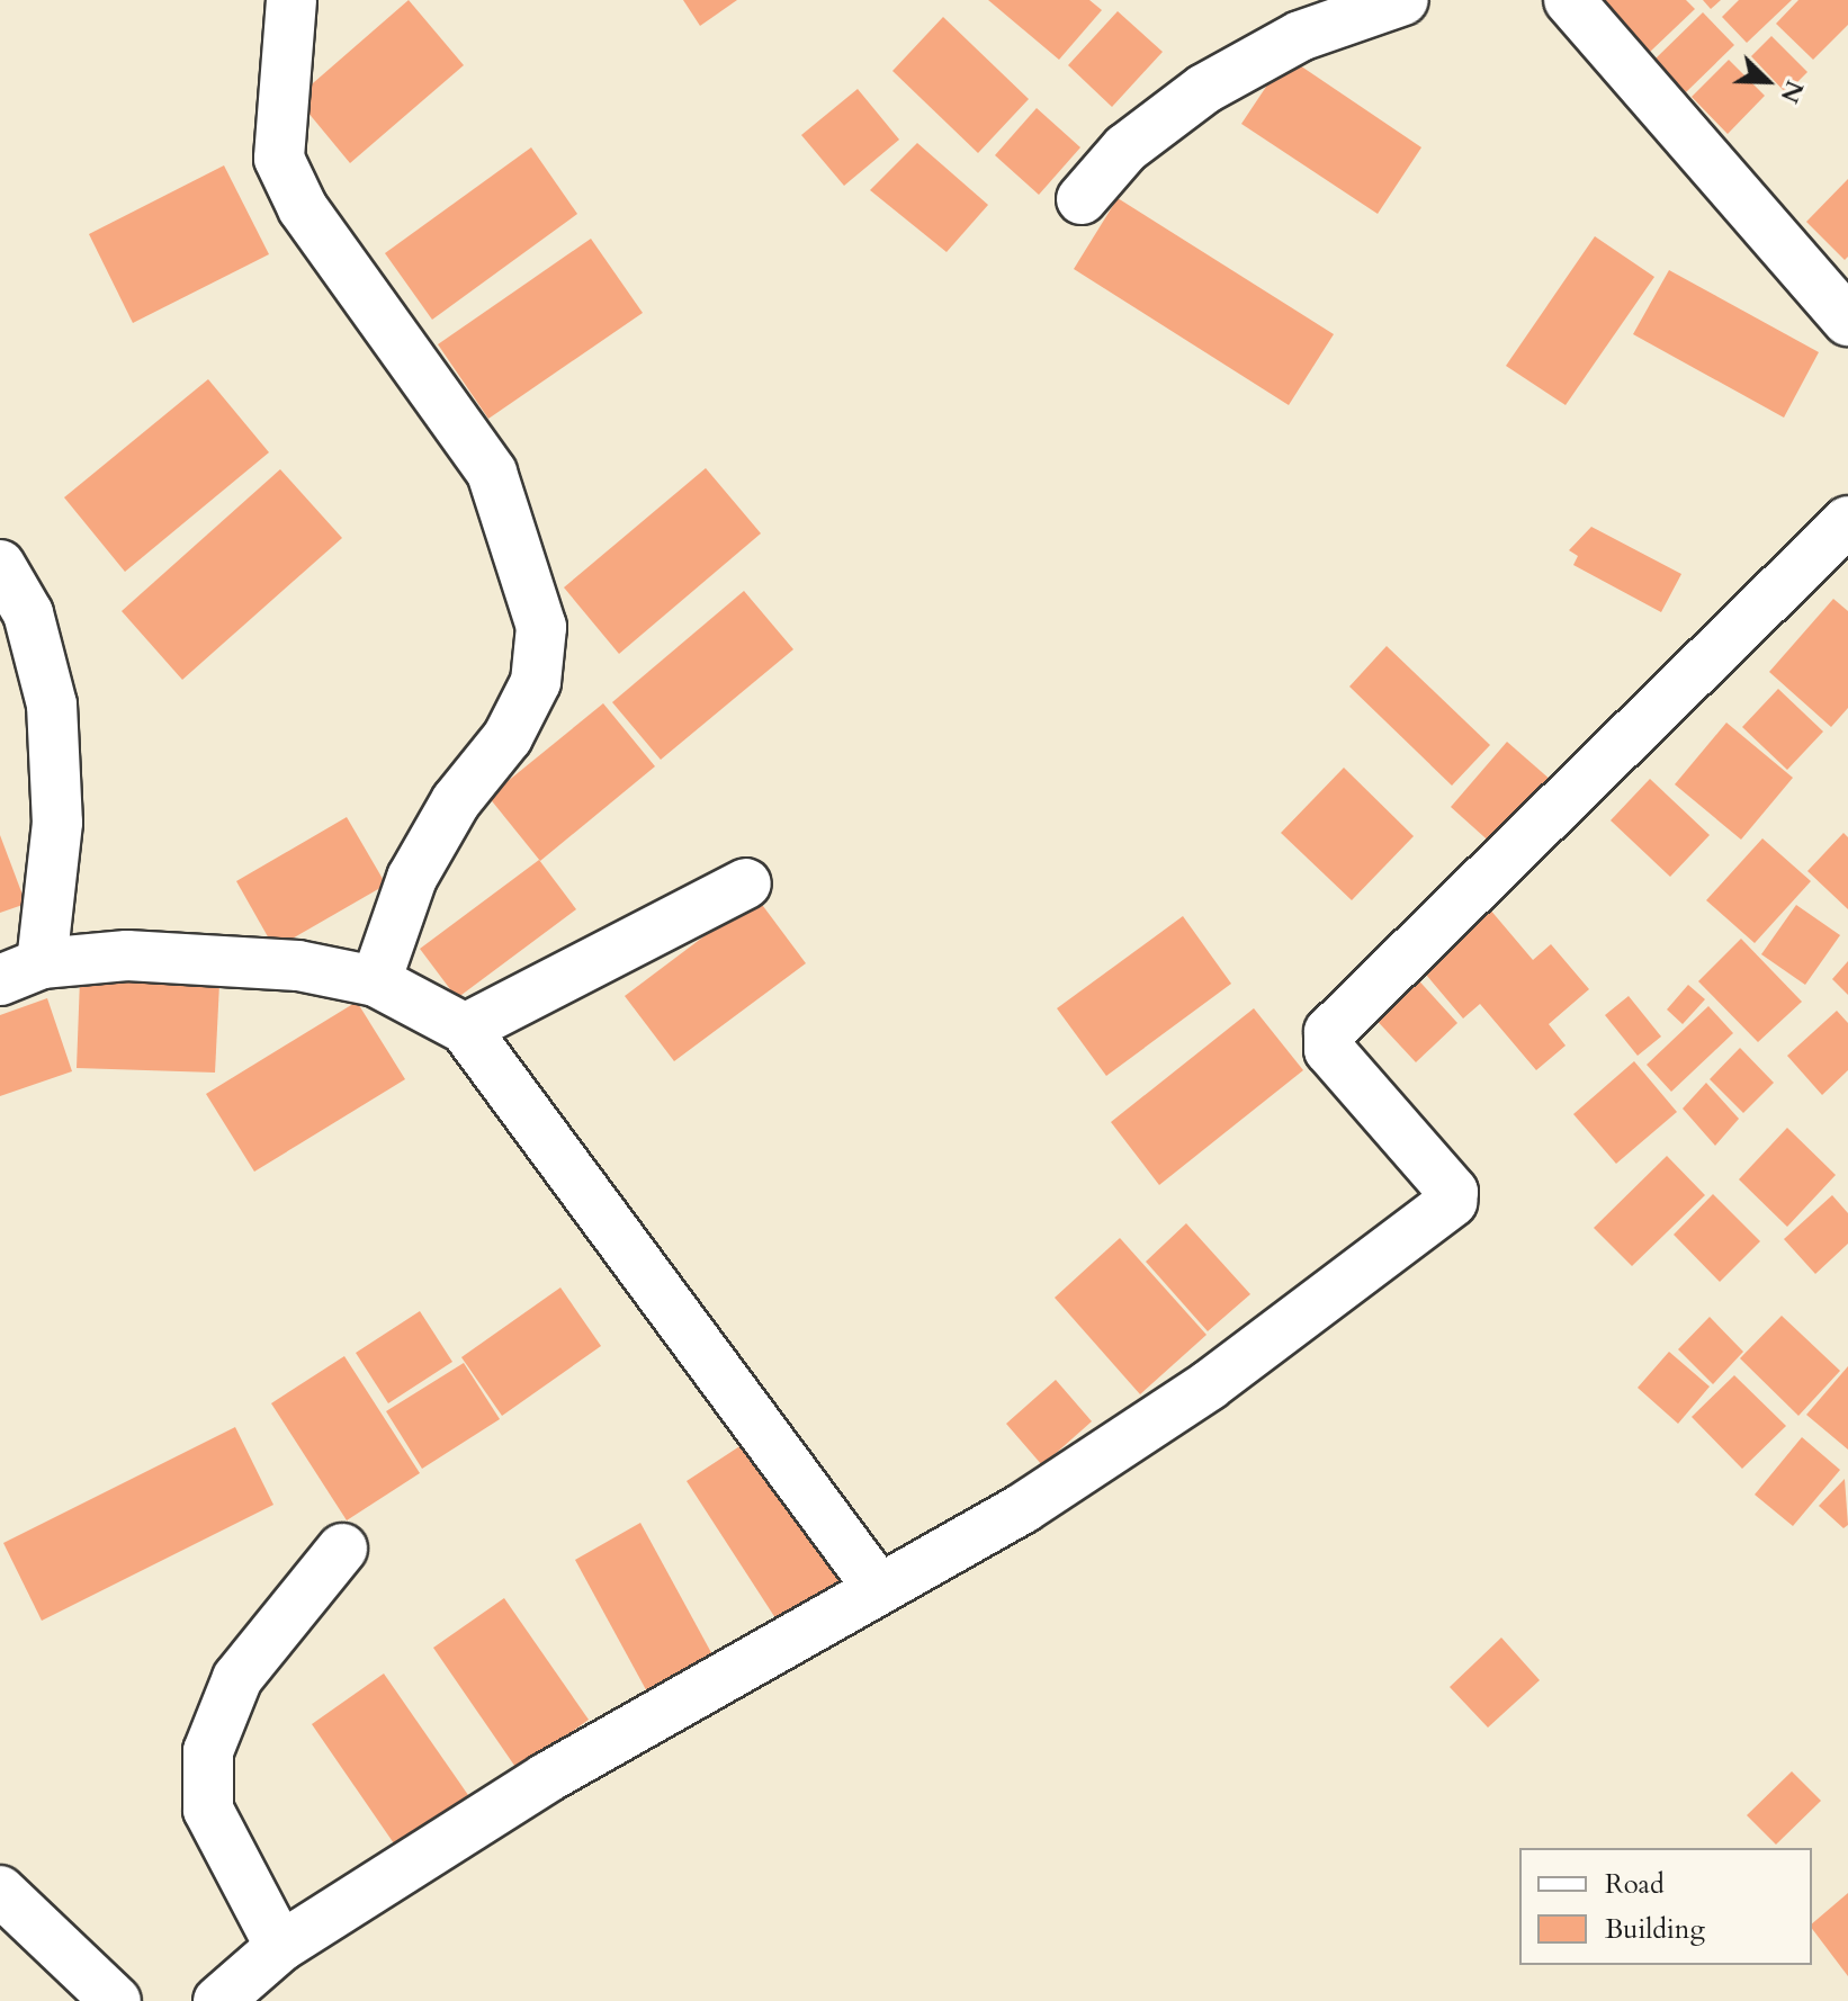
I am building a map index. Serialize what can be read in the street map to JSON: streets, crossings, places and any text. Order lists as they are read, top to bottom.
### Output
{
  "legend": ["Road", "Building"],
  "north": "bottom right"
}
